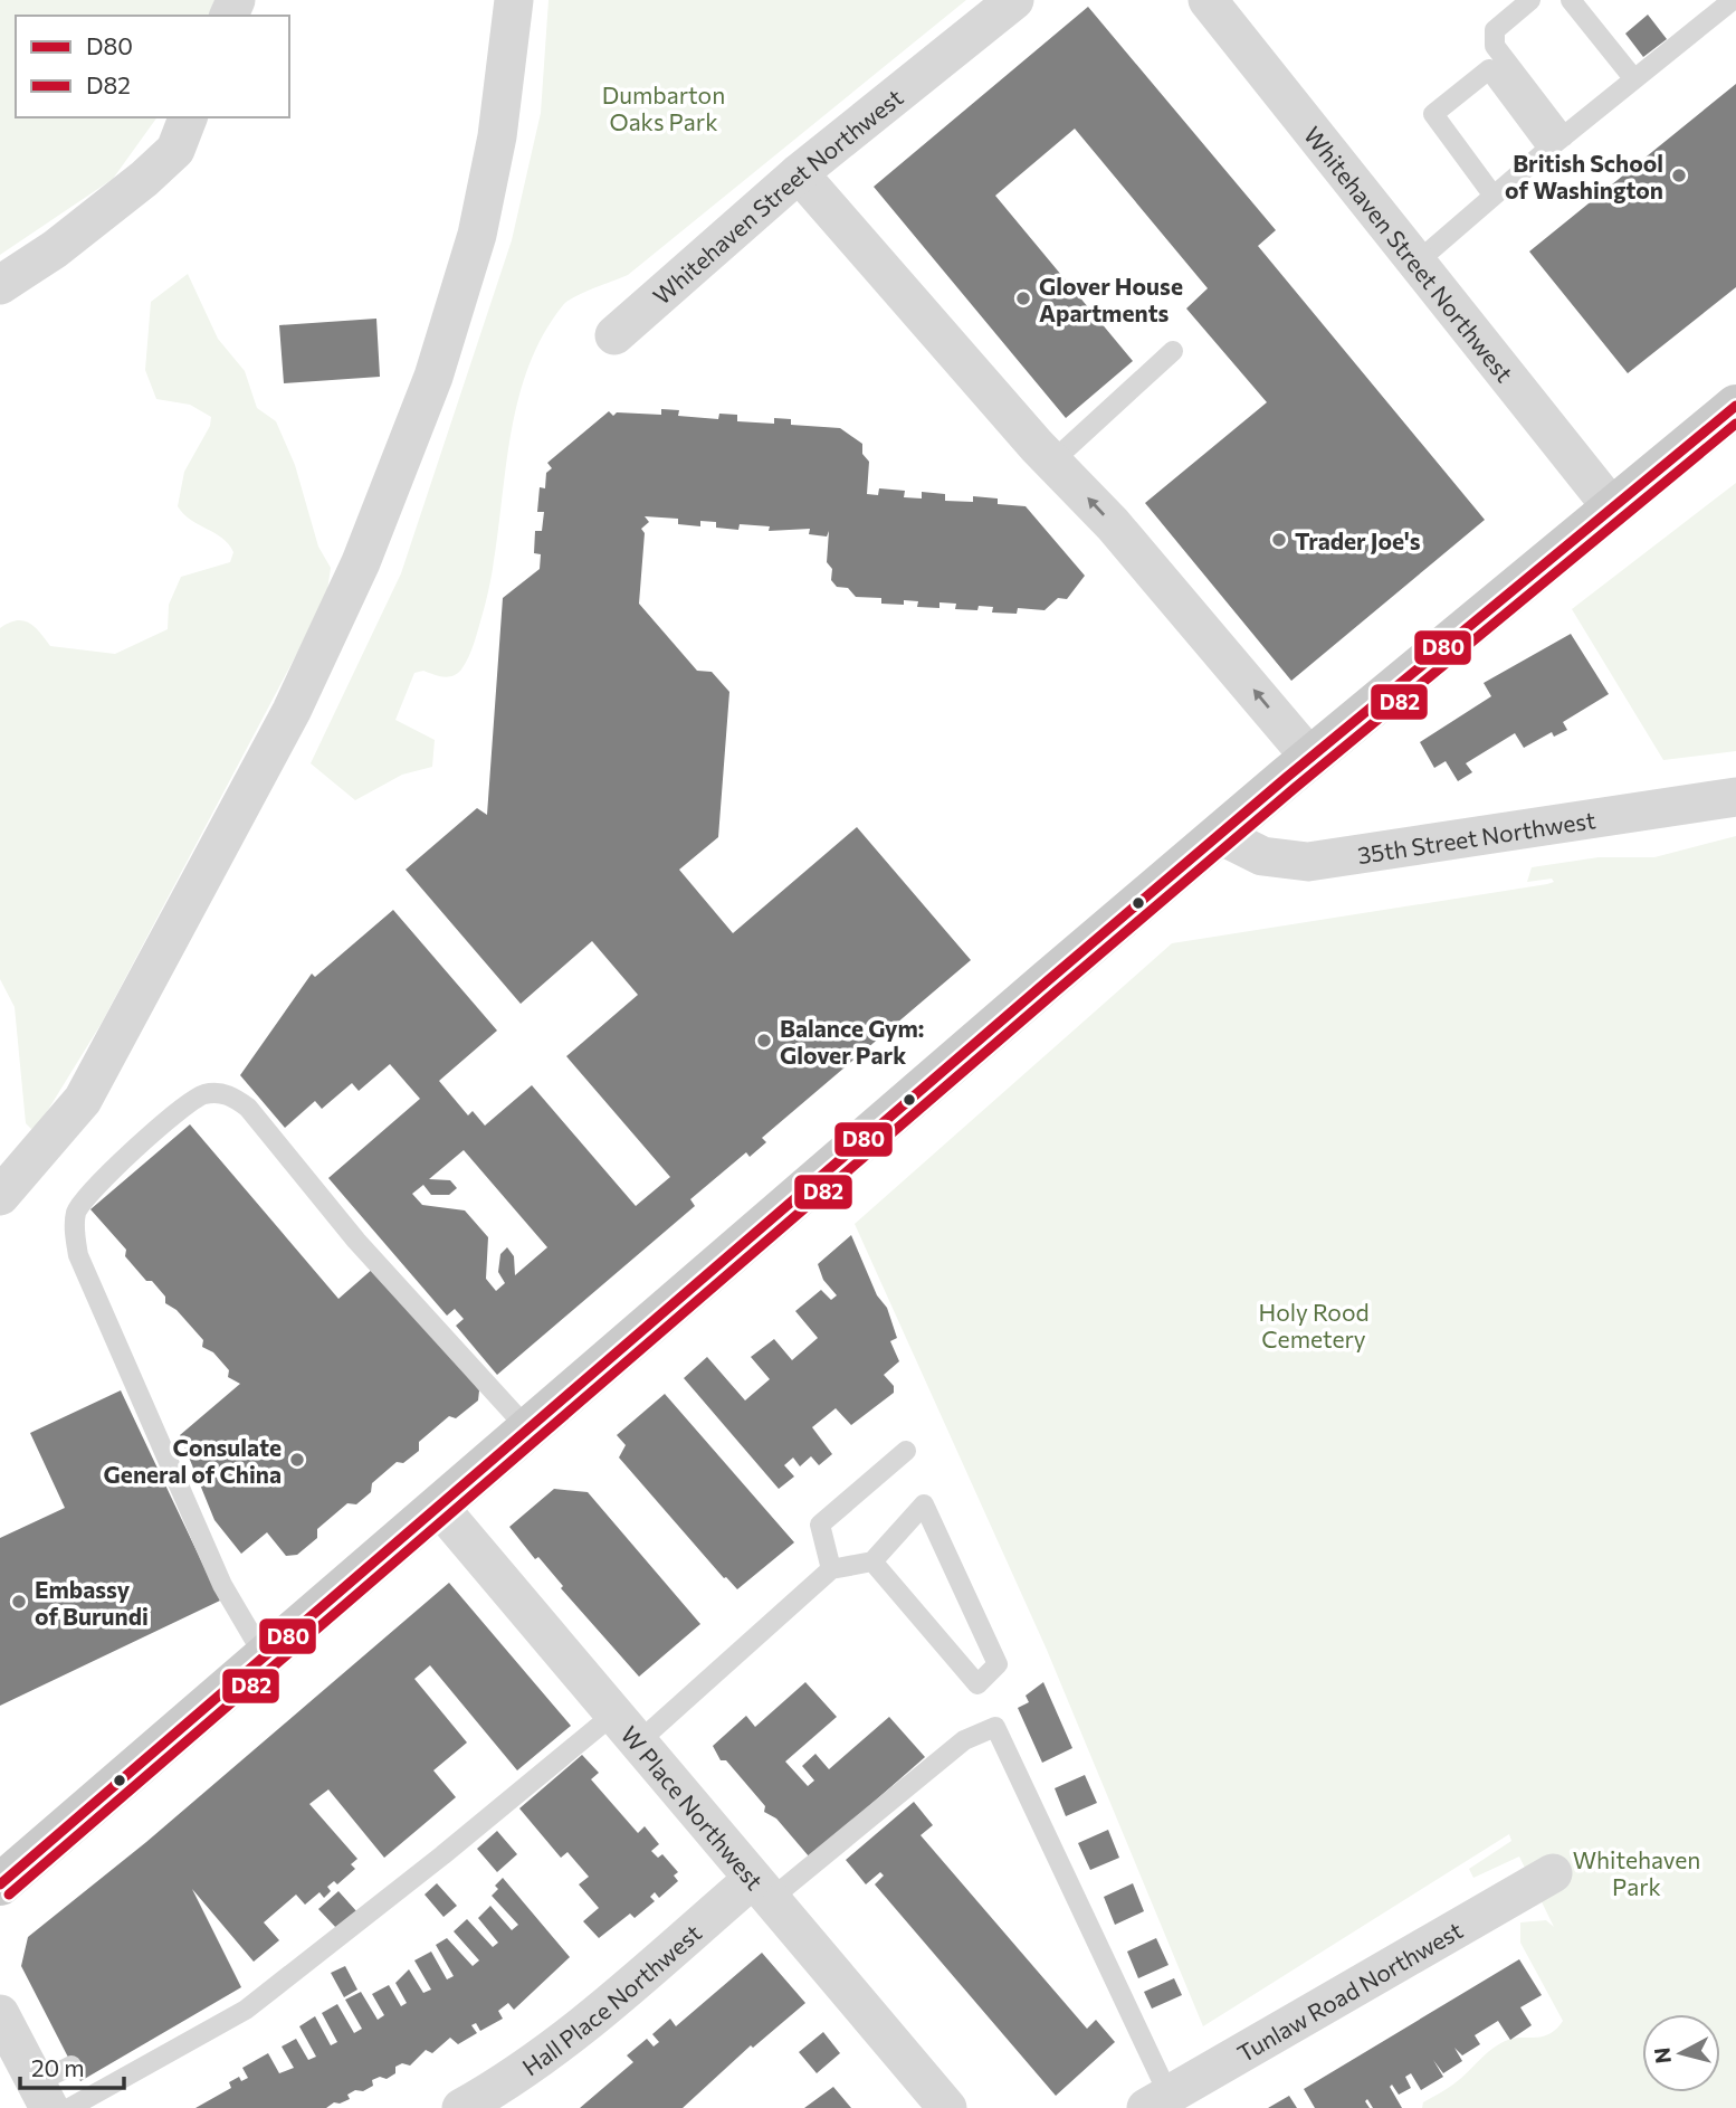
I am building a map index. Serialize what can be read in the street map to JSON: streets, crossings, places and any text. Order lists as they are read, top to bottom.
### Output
{
  "streets": {
    "street": [
      "Whitehaven Street Northwest",
      "35th Street Northwest",
      "W Place Northwest",
      "Tunlaw Road Northwest",
      "Hall Place Northwest"
    ]
  },
  "crossings": [
    ["W Place Northwest", "Hall Place Northwest"]
  ],
  "parks": ["Dumbarton Oaks Park", "Holy Rood Cemetery", "Whitehaven Park"],
  "places": [
    "British School of Washington",
    "Glover House Apartments",
    "Trader Joe's",
    "Balance Gym: Glover Park",
    "Consulate General of China",
    "Embassy of Burundi"
  ],
  "lines": ["transit line D80", "transit line D82"],
  "legend": ["D80", "D82"],
  "scale_bar": "20 m",
  "north": "left"
}
